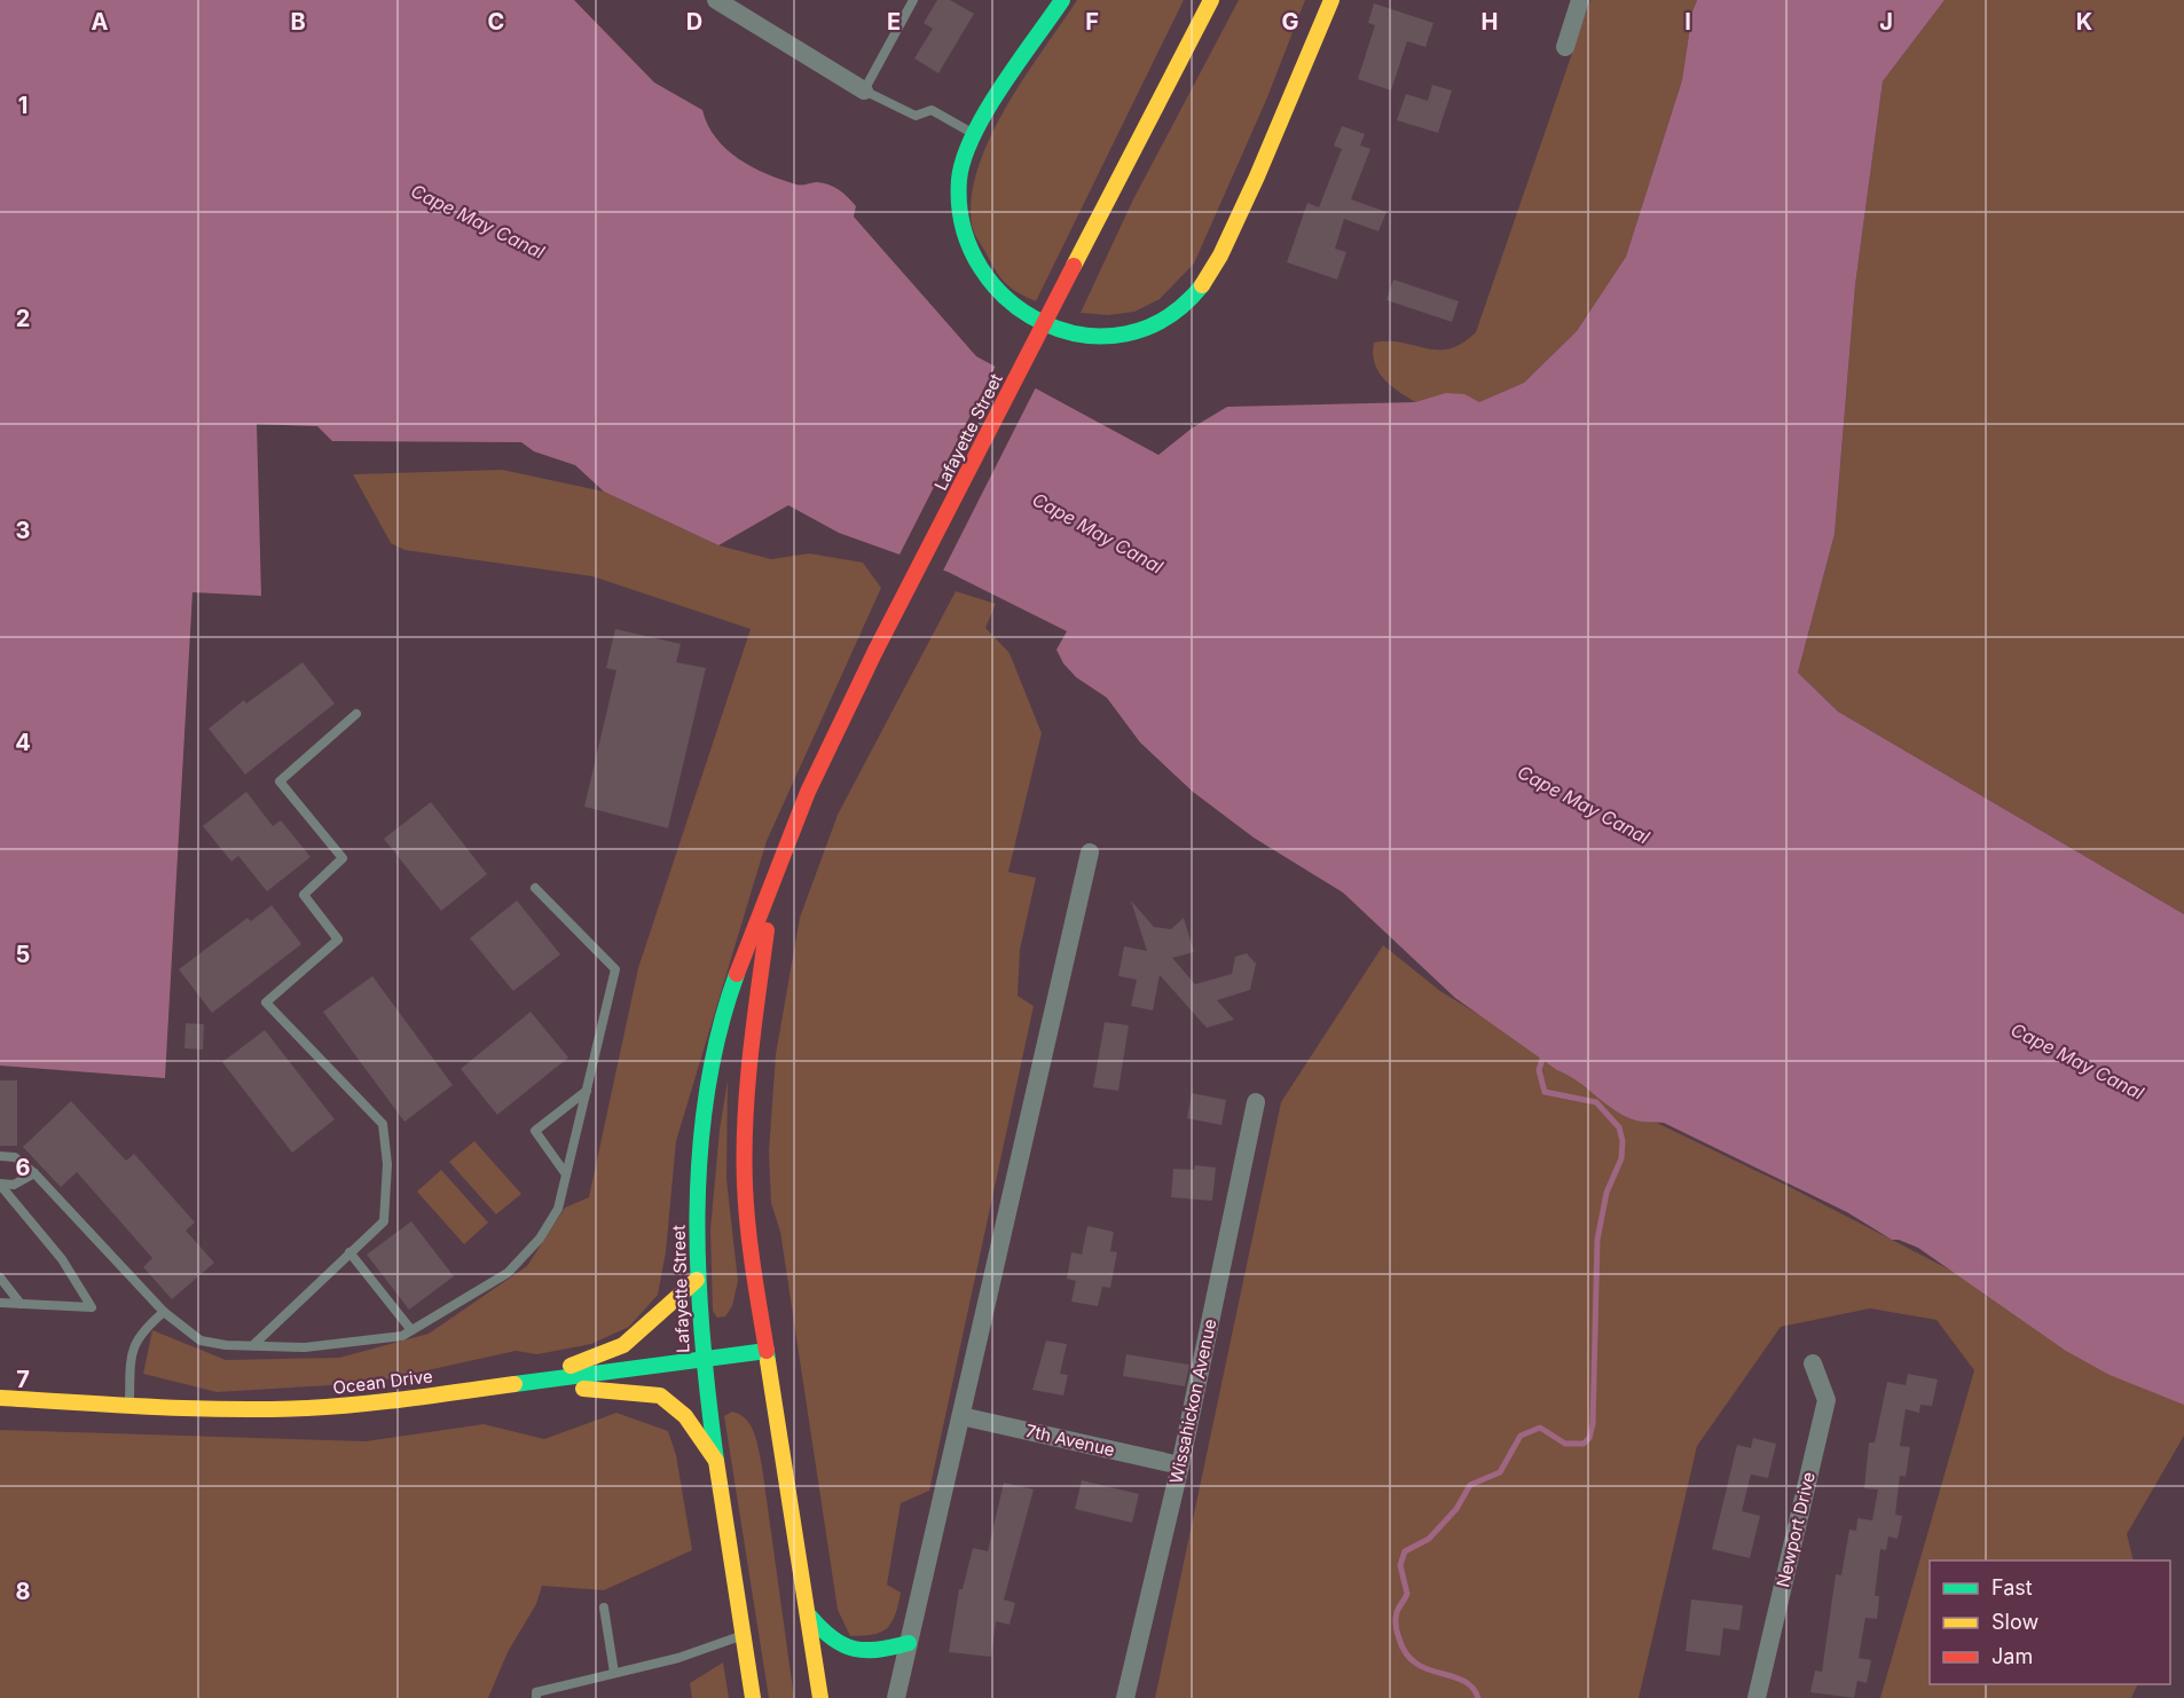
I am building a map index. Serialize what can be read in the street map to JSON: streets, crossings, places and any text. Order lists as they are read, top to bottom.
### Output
{
  "streets": {
    "main road": ["Lafayette Street", "Ocean Drive"],
    "street": ["Wissahickon Avenue", "7th Avenue", "Newport Drive"]
  },
  "crossings": [
    ["Lafayette Street", "Ocean Drive"],
    ["Wissahickon Avenue", "7th Avenue"]
  ],
  "water": ["Cape May Canal"],
  "legend": ["Fast", "Slow", "Jam"],
  "grid": {
    "columns": [
      "A",
      "B",
      "C",
      "D",
      "E",
      "F",
      "G",
      "H",
      "I",
      "J",
      "K"
    ],
    "rows": [
      "1",
      "2",
      "3",
      "4",
      "5",
      "6",
      "7",
      "8"
    ]
  }
}
